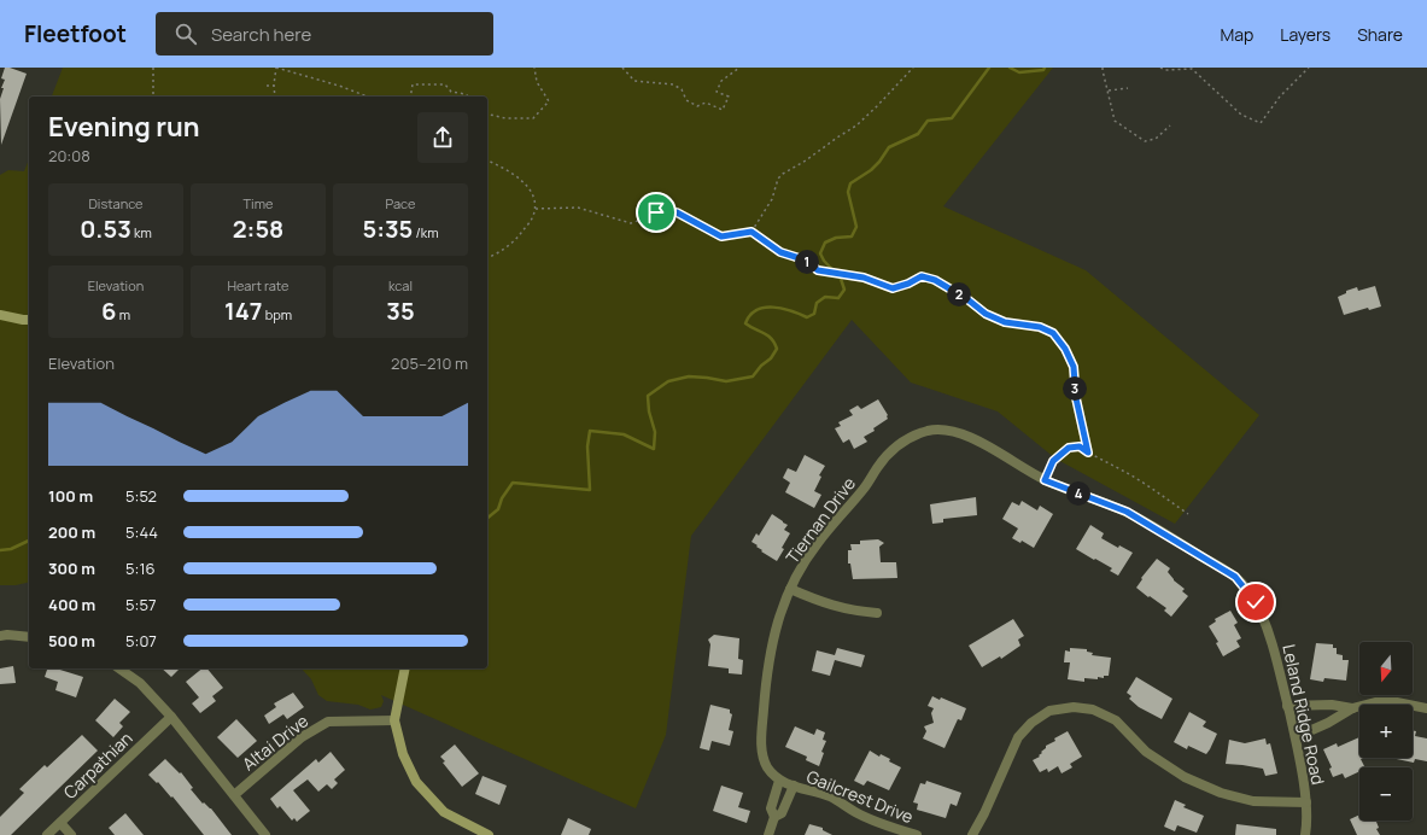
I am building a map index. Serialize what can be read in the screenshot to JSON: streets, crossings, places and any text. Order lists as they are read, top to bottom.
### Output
{
  "streets": {
    "street": [
      "Tiernan Drive",
      "Leland Ridge Road",
      "Altai Drive",
      "Carpathian",
      "Gailcrest Drive"
    ]
  },
  "crossings": [
    ["Tiernan Drive", "Leland Ridge Road"],
    ["Tiernan Drive", "Gailcrest Drive"]
  ],
  "north": "bottom",
  "page": {
    "header": "Fleetfoot",
    "search": "Search here",
    "nav": ["Map", "Layers", "Share"],
    "heading": ["Evening run", "20:08"],
    "stats": [
      ["Distance", "0.53 km"],
      ["Time", "2:58"],
      ["Pace", "5:35 /km"],
      ["Elevation", "6 m"],
      ["Heart rate", "147 bpm"],
      ["kcal", "35"]
    ],
    "pins": [
      "1",
      "2",
      "3",
      "4"
    ],
    "chart": ["Elevation", "205–210 m"],
    "list": [
      {
        "name": "100 m",
        "note": "5:52"
      },
      {
        "name": "200 m",
        "note": "5:44"
      },
      {
        "name": "300 m",
        "note": "5:16"
      },
      {
        "name": "400 m",
        "note": "5:57"
      },
      {
        "name": "500 m",
        "note": "5:07"
      }
    ],
    "map_buttons": ["+", "−"]
  }
}
